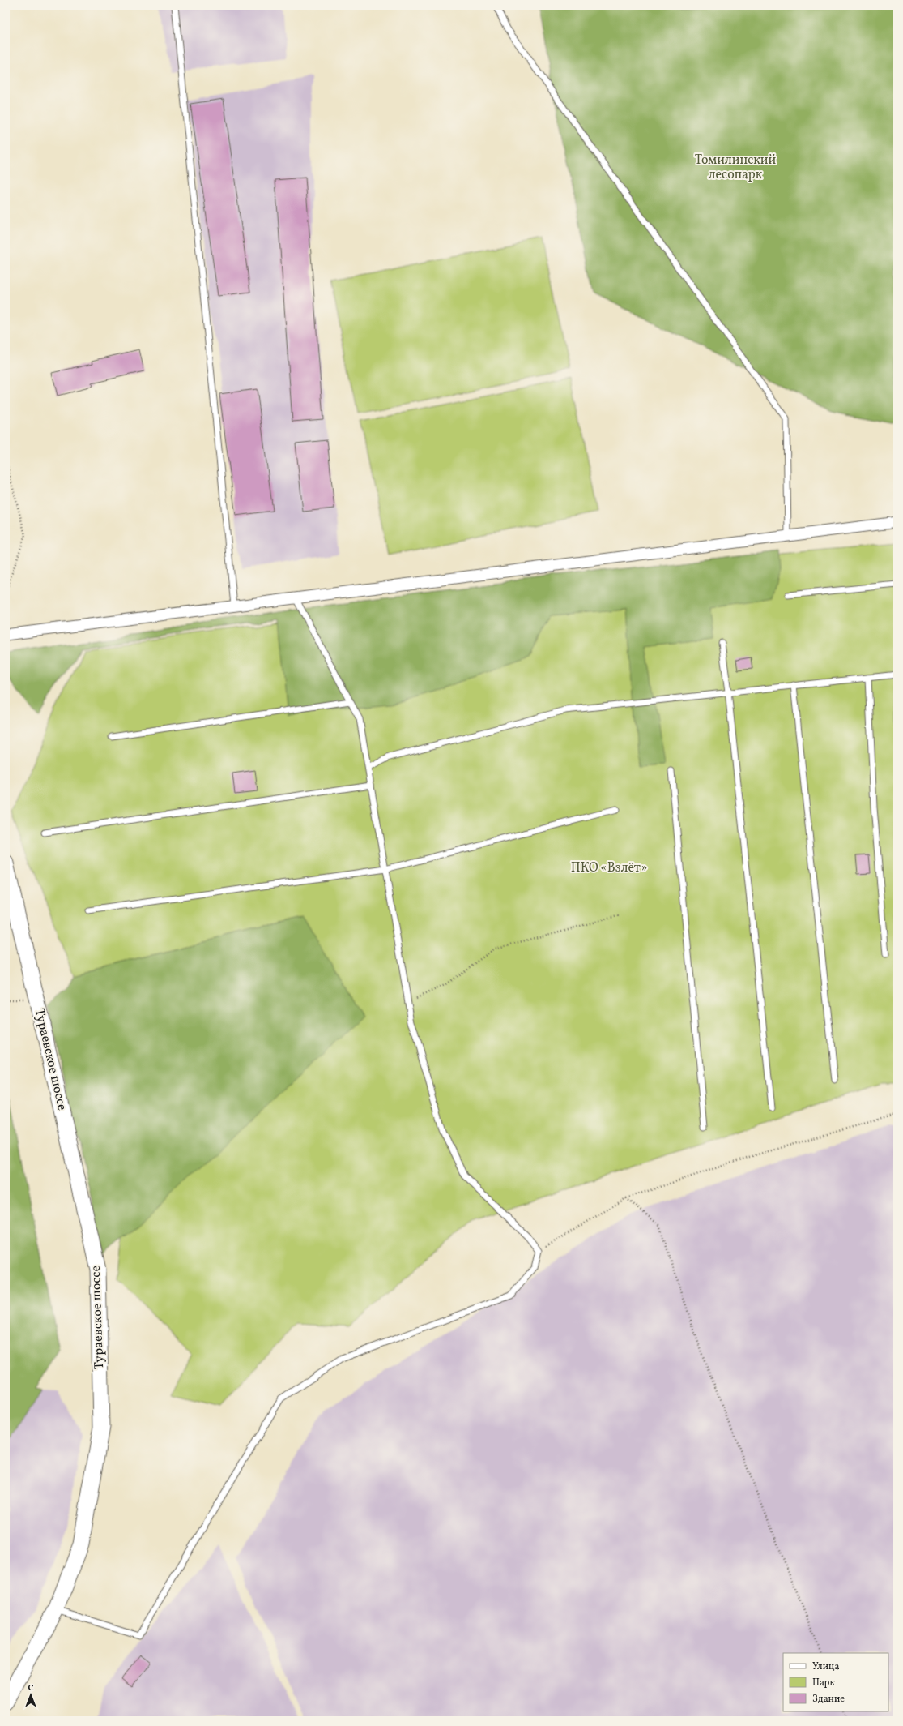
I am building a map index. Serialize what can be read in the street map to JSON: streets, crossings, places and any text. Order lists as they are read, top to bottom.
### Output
{
  "streets": {
    "main road": ["Тураевское шоссе"]
  },
  "parks": ["Томилинский лесопарк", "ПКО «Взлёт»"],
  "legend": ["Улица", "Парк", "Здание"],
  "north": "top"
}
